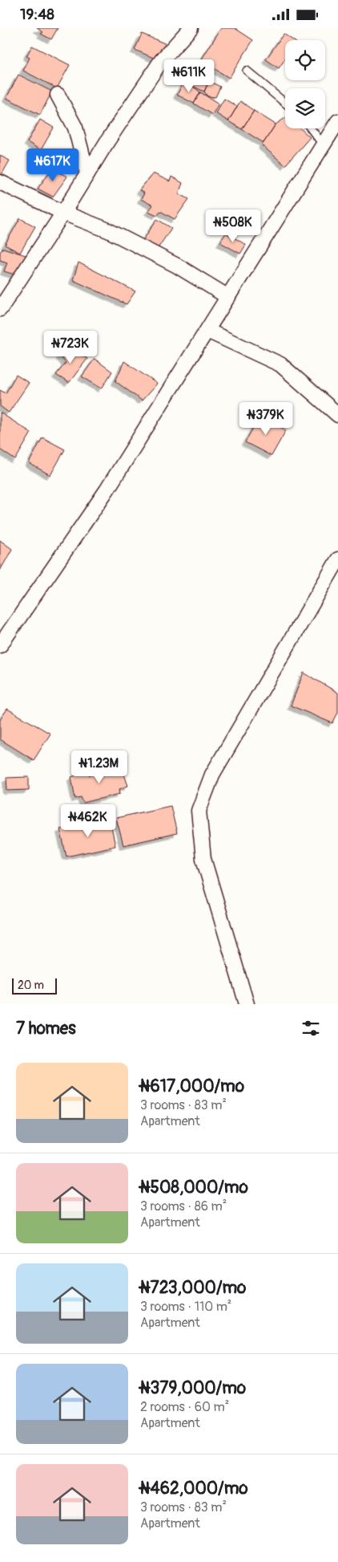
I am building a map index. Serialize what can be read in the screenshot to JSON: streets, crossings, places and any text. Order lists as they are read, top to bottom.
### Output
{
  "scale_bar": "20 m",
  "page": {
    "status": "19:48",
    "price": [
      "₦611K",
      "₦617K",
      "₦508K",
      "₦723K",
      "₦379K",
      "₦1.23M",
      "₦462K"
    ],
    "scale": "20 m",
    "heading": "7 homes",
    "list": [
      {
        "name": "₦617,000/mo",
        "note": "3 rooms · 83 m² · Apartment"
      },
      {
        "name": "₦508,000/mo",
        "note": "3 rooms · 86 m² · Apartment"
      },
      {
        "name": "₦723,000/mo",
        "note": "3 rooms · 110 m² · Apartment"
      },
      {
        "name": "₦379,000/mo",
        "note": "2 rooms · 60 m² · Apartment"
      },
      {
        "name": "₦462,000/mo",
        "note": "3 rooms · 83 m² · Apartment"
      }
    ]
  }
}
